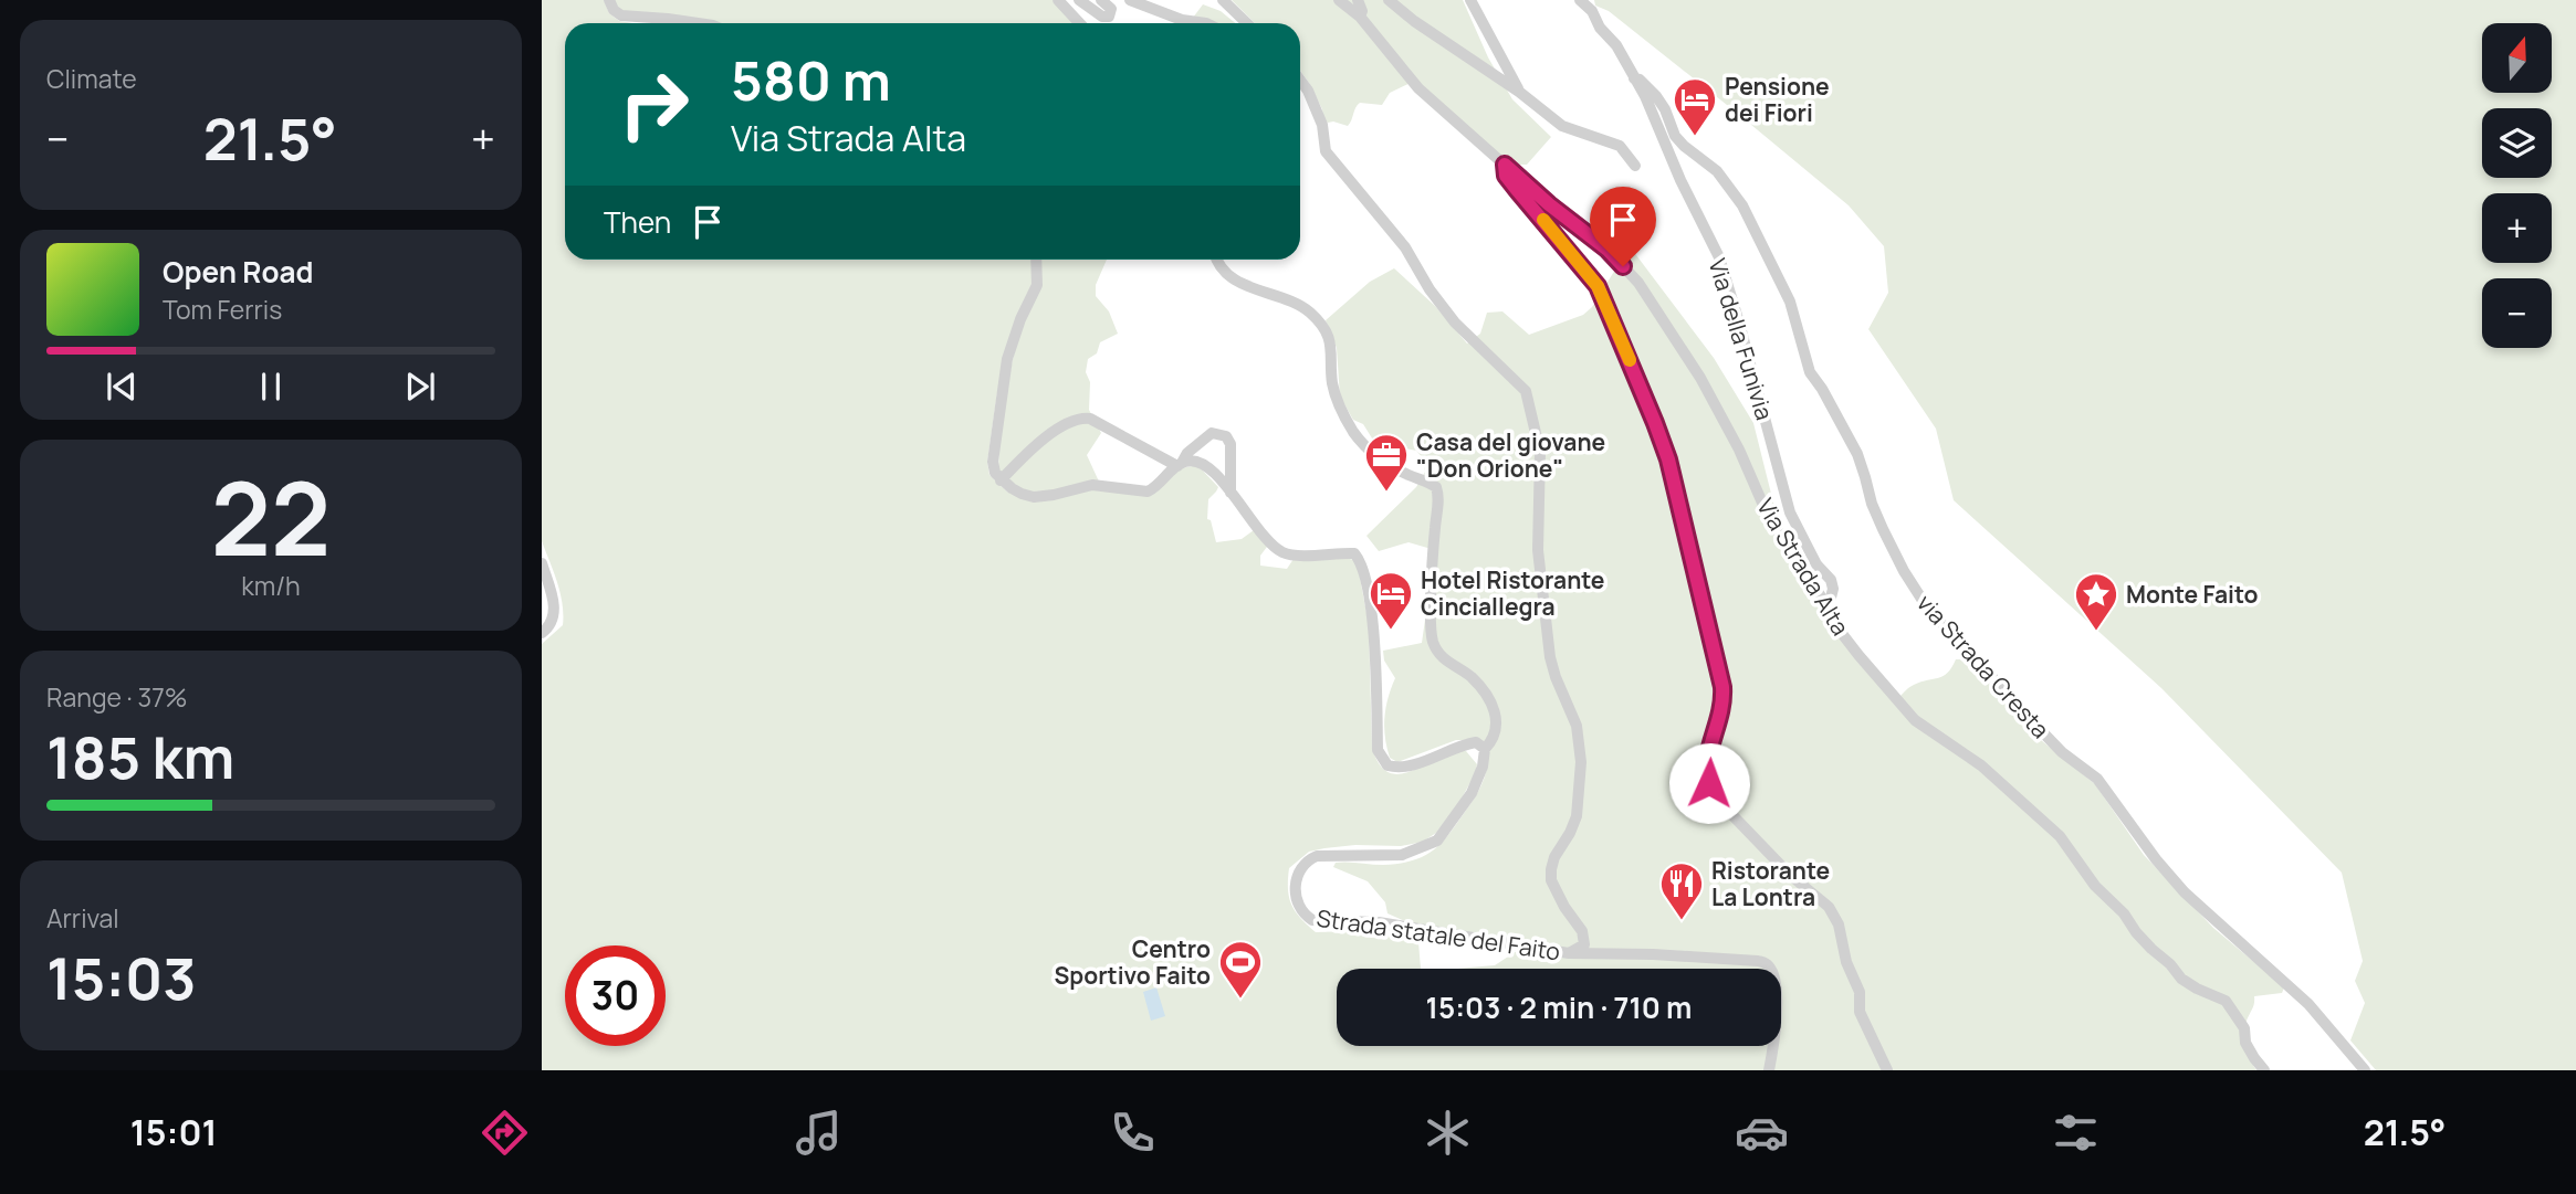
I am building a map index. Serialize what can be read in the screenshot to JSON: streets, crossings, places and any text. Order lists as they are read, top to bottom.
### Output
{
  "streets": {
    "street": [
      "Via della Funivia",
      "Via Strada Alta",
      "via Strada Cresta",
      "Strada statale del Faito"
    ]
  },
  "crossings": [
    ["Via della Funivia", "Via Strada Alta"],
    ["Via della Funivia", "via Strada Cresta"]
  ],
  "places": {
    "hotel": ["Pensione dei Fiori", "Hotel Ristorante Cinciallegra"],
    "office": ["Casa del giovane \"Don Orione\""],
    "place": ["Monte Faito"],
    "restaurant": ["Ristorante La Lontra"],
    "sports": ["Centro Sportivo Faito"]
  },
  "north": "top",
  "page": {
    "tile": [
      "Climate",
      ["22", "km/h"],
      ["Range · 37%", "185 km"],
      ["Arrival", "15:03"]
    ],
    "map_buttons": ["+", "−"],
    "turn": ["580 m", "Via Strada Alta"],
    "heat": ["−", "21.5°", "+"],
    "then": "Then",
    "song": ["Open Road", "Tom Ferris"],
    "limit": "30",
    "trip": "15:03 · 2 min · 710 m",
    "tabs": ["15:01", "21.5°"]
  }
}
